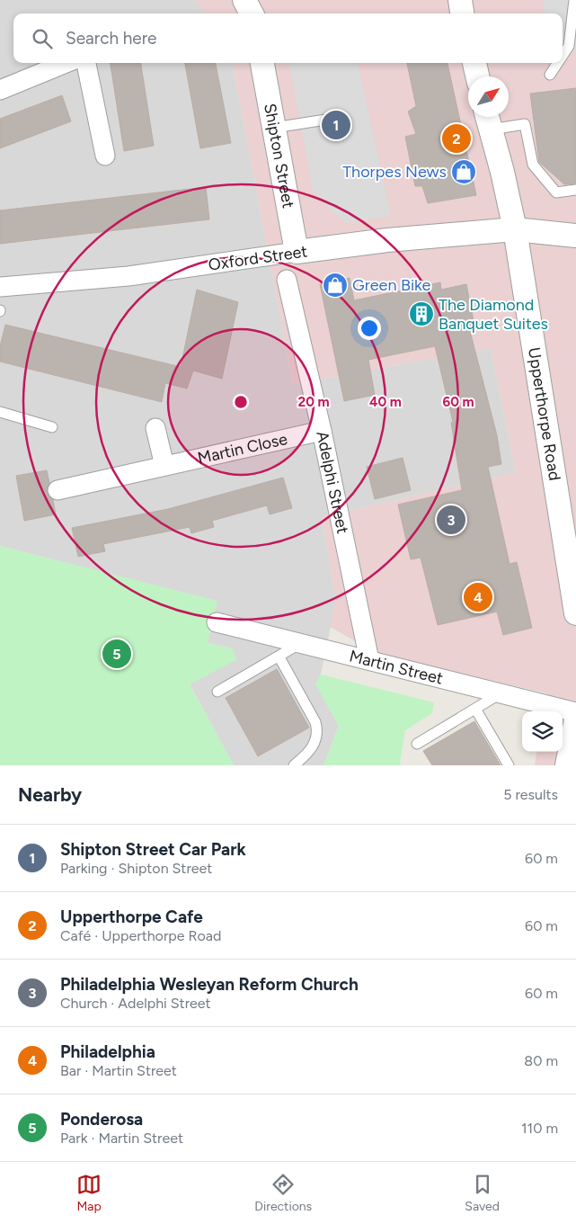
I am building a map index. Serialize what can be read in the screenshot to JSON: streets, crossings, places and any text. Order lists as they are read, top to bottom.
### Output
{
  "streets": {
    "street": [
      "Shipton Street",
      "Oxford Street",
      "Upperthorpe Road",
      "Martin Close",
      "Adelphi Street",
      "Martin Street"
    ]
  },
  "crossings": [
    ["Shipton Street", "Oxford Street"],
    ["Oxford Street", "Upperthorpe Road"],
    ["Martin Close", "Adelphi Street"],
    ["Adelphi Street", "Martin Street"]
  ],
  "places": {
    "shop": ["Thorpes News", "Green Bike"],
    "building": ["The Diamond Banquet Suites"]
  },
  "north": "top right",
  "page": {
    "search": "Search here",
    "pins": [
      "1",
      "2",
      "3",
      "4",
      "5"
    ],
    "heading": ["Nearby", "5 results"],
    "list": [
      {
        "mark": "1",
        "name": "Shipton Street Car Park",
        "note": "Parking · Shipton Street",
        "value": "60 m"
      },
      {
        "mark": "2",
        "name": "Upperthorpe Cafe",
        "note": "Café · Upperthorpe Road",
        "value": "60 m"
      },
      {
        "mark": "3",
        "name": "Philadelphia Wesleyan Reform Church",
        "note": "Church · Adelphi Street",
        "value": "60 m"
      },
      {
        "mark": "4",
        "name": "Philadelphia",
        "note": "Bar · Martin Street",
        "value": "80 m"
      },
      {
        "mark": "5",
        "name": "Ponderosa",
        "note": "Park · Martin Street",
        "value": "110 m"
      }
    ],
    "nav": ["Map", "Directions", "Saved"]
  },
  "rings": ["20 m", "40 m", "60 m"]
}
